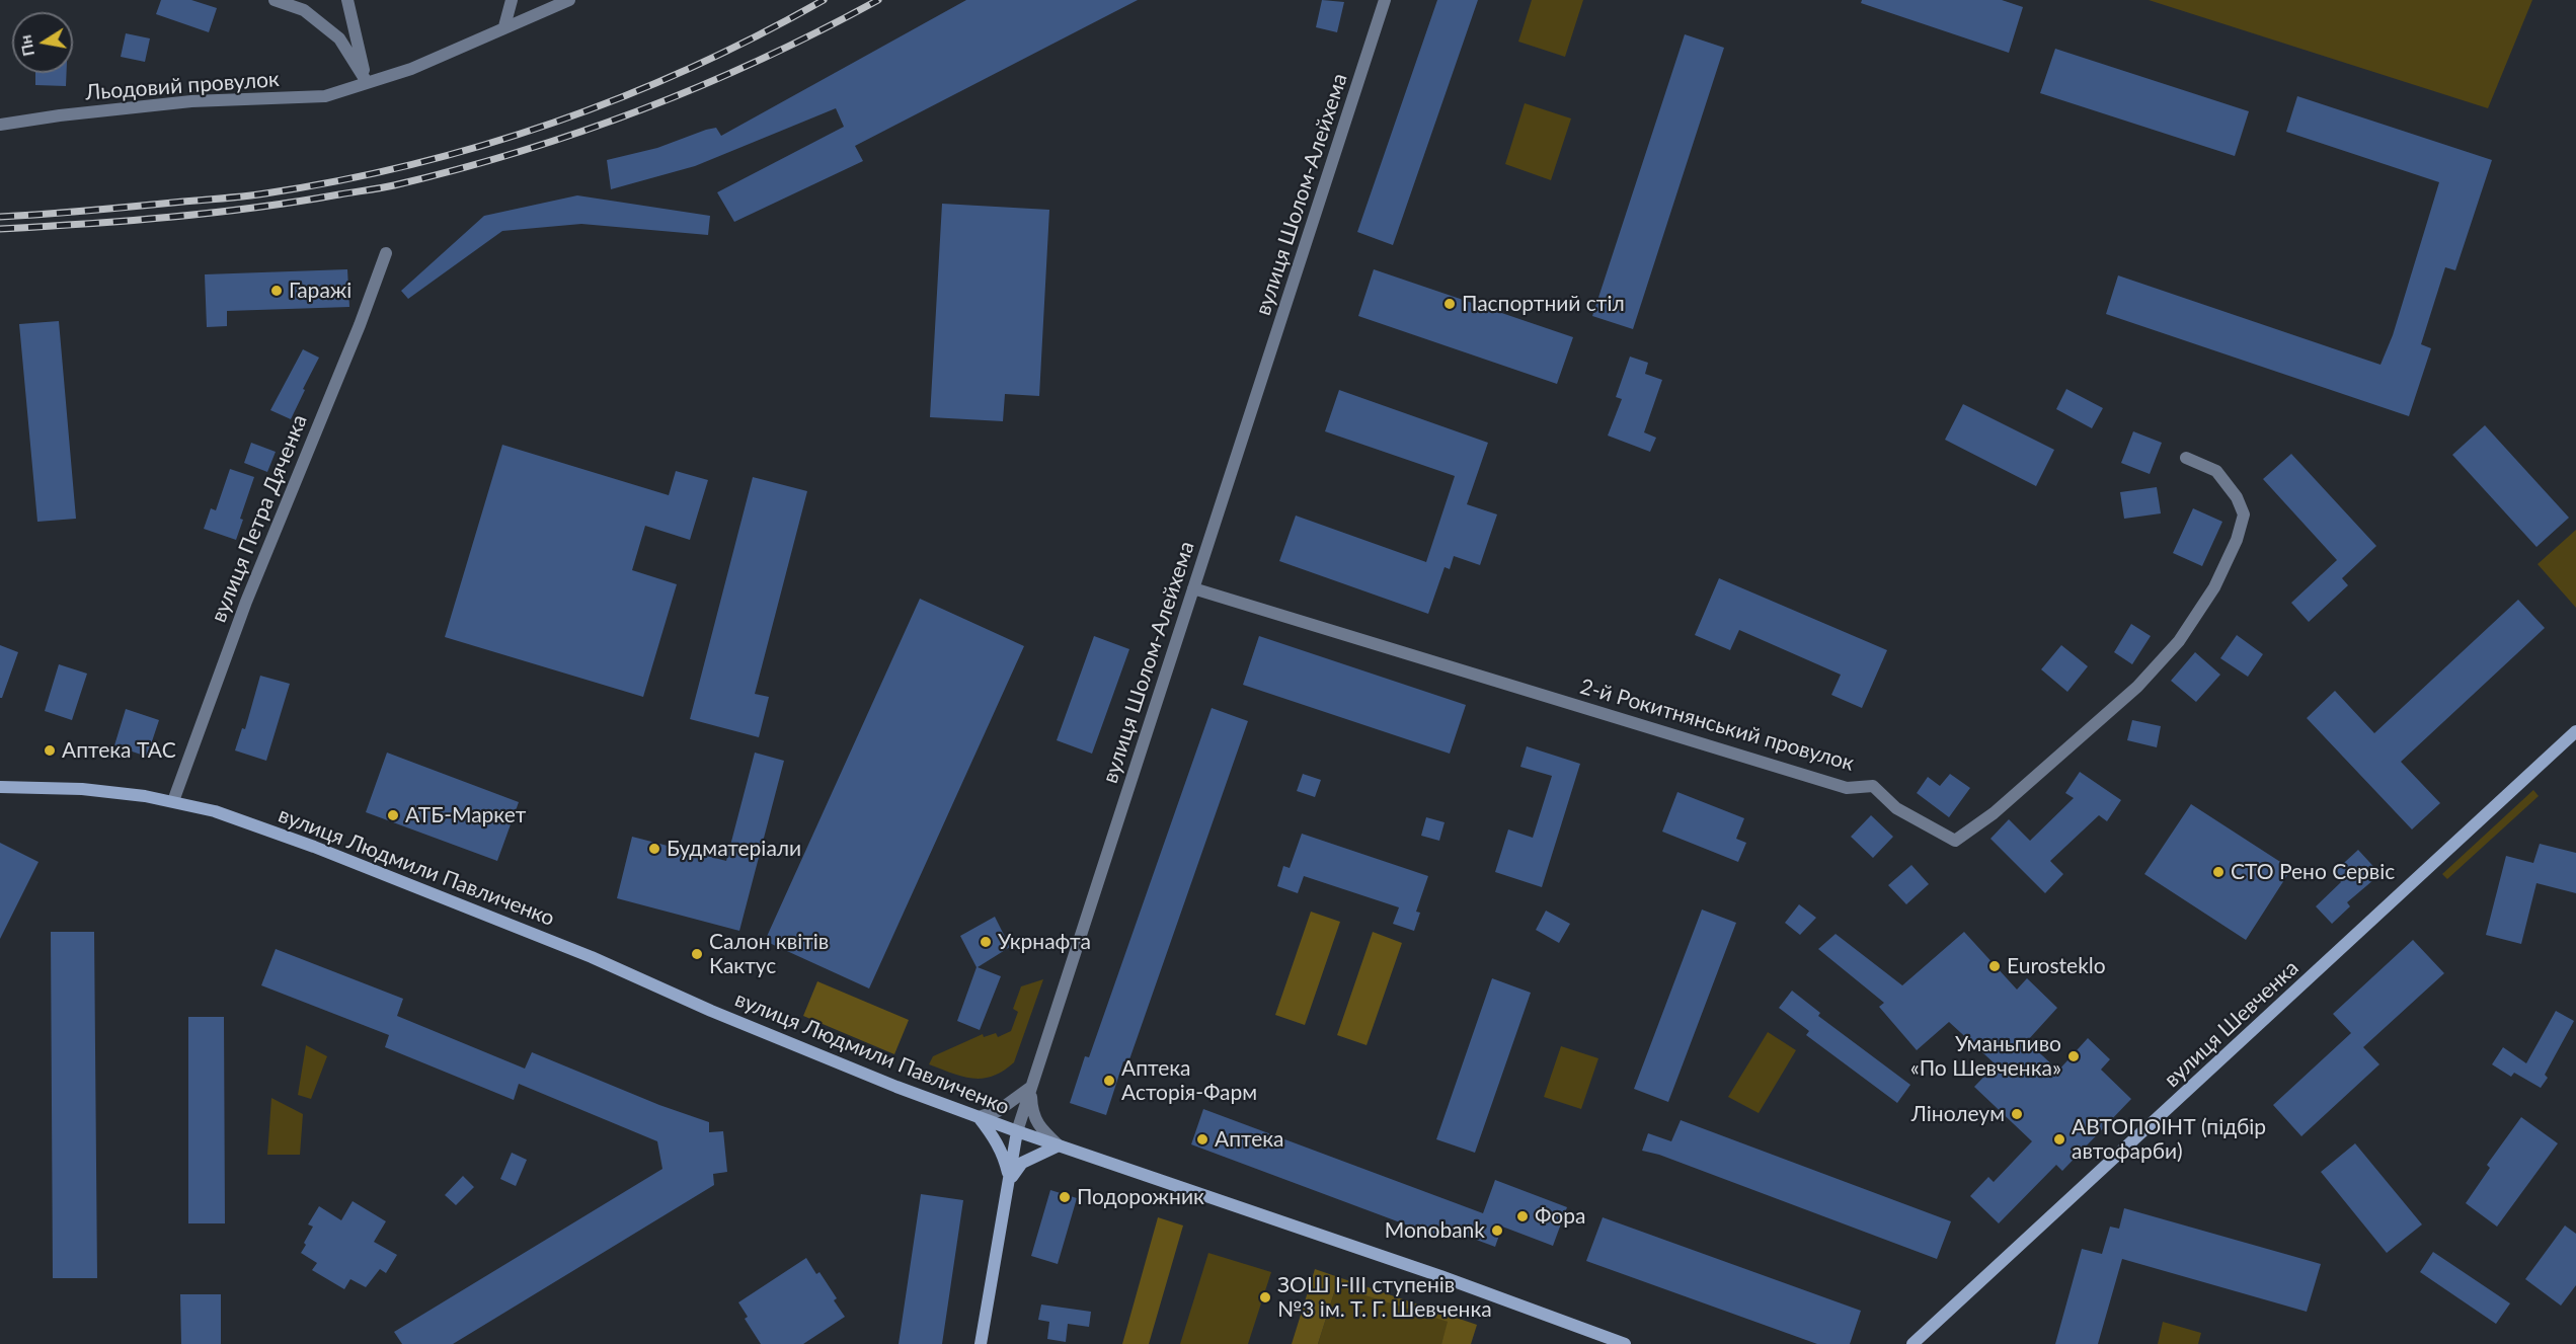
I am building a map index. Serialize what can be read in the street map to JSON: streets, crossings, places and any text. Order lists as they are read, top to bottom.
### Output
{
  "streets": {
    "main road": ["вулиця Шолом-Алейхема", "вулиця Людмили Павличенко", "вулиця Шевченка"],
    "street": ["Льодовий провулок", "вулиця Петра Дяченка", "2-й Рокитнянський провулок"]
  },
  "crossings": [
    ["вулиця Шолом-Алейхема", "2-й Рокитнянський провулок"],
    ["вулиця Шолом-Алейхема", "вулиця Людмили Павличенко"],
    ["вулиця Петра Дяченка", "вулиця Людмили Павличенко"]
  ],
  "places": [
    "Гаражі",
    "Паспортний стіл",
    "Аптека ТАС",
    "АТБ-Маркет",
    "Будматеріали",
    "СТО Рено Сервіс",
    "Укрнафта",
    "Салон квітів Кактус",
    "Eurosteklo",
    "Уманьпиво «По Шевченка»",
    "Аптека Асторія-Фарм",
    "Лінолеум",
    "Аптека",
    "АВТОПОІНТ (підбір автофарби)",
    "Подорожник",
    "Фора",
    "Monobank",
    "ЗОШ І-ІІІ ступенів №3 ім. Т. Г. Шевченка"
  ],
  "north": "left"
}
